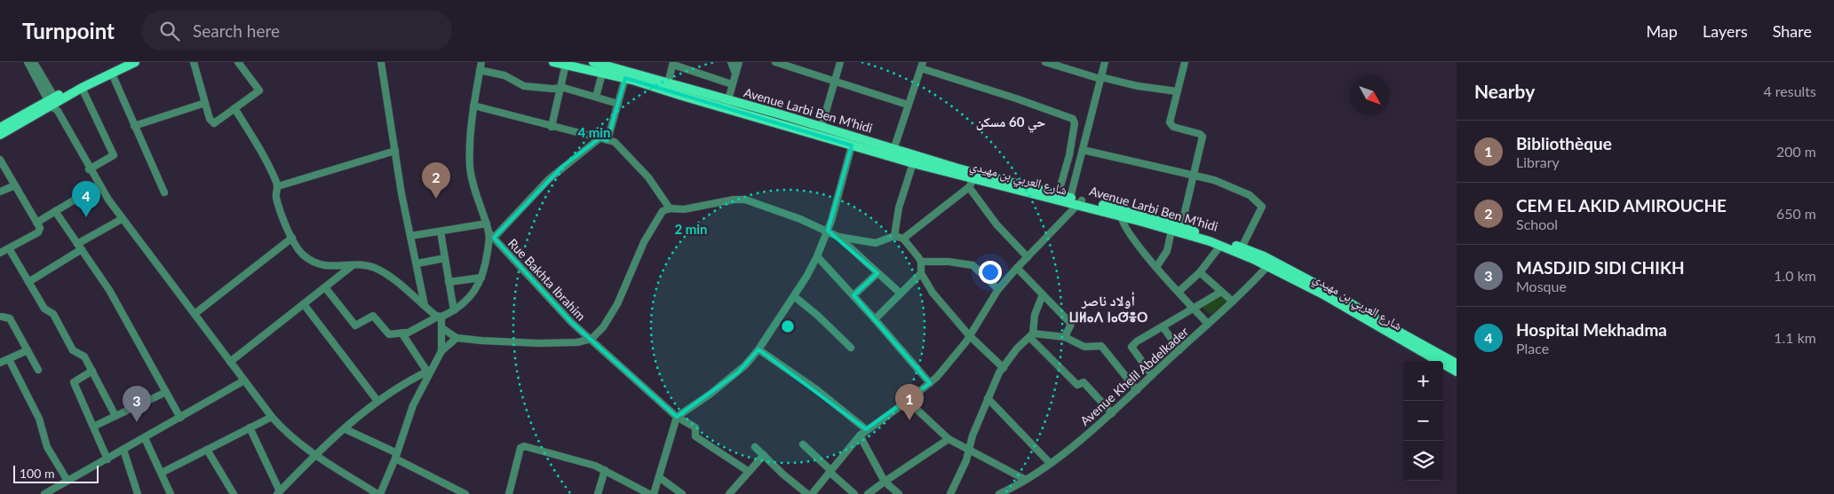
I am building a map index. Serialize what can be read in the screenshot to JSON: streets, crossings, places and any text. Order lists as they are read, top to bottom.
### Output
{
  "streets": {
    "main road": ["Avenue Larbi Ben M'hidi", "شارع العربي بن مهيدي"],
    "street": ["Rue Bakhta Ibrahim", "Avenue Khelil Abdelkader"]
  },
  "crossings": [
    ["Avenue Larbi Ben M'hidi", "شارع العربي بن مهيدي"],
    ["Avenue Larbi Ben M'hidi", "Avenue Khelil Abdelkader"],
    ["شارع العربي بن مهيدي", "Avenue Khelil Abdelkader"]
  ],
  "districts": ["حي 60 مسكن", "أولاد ناصر ⵡⵍⴰⴷ ⵏⴰⵚⴻⵔ"],
  "scale_bar": "100 m",
  "north": "bottom right",
  "page": {
    "header": "Turnpoint",
    "search": "Search here",
    "nav": ["Map", "Layers", "Share"],
    "heading": ["Nearby", "4 results"],
    "list": [
      {
        "mark": "1",
        "name": "Bibliothèque",
        "note": "Library",
        "value": "200 m"
      },
      {
        "mark": "2",
        "name": "CEM EL AKID AMIROUCHE",
        "note": "School",
        "value": "650 m"
      },
      {
        "mark": "3",
        "name": "MASDJID SIDI CHIKH",
        "note": "Mosque",
        "value": "1.0 km"
      },
      {
        "mark": "4",
        "name": "Hospital Mekhadma",
        "note": "Place",
        "value": "1.1 km"
      }
    ],
    "pins": [
      "2",
      "4",
      "1",
      "3"
    ],
    "map_buttons": ["+", "−"],
    "scale": "100 m"
  },
  "rings": ["4 min", "2 min"]
}
